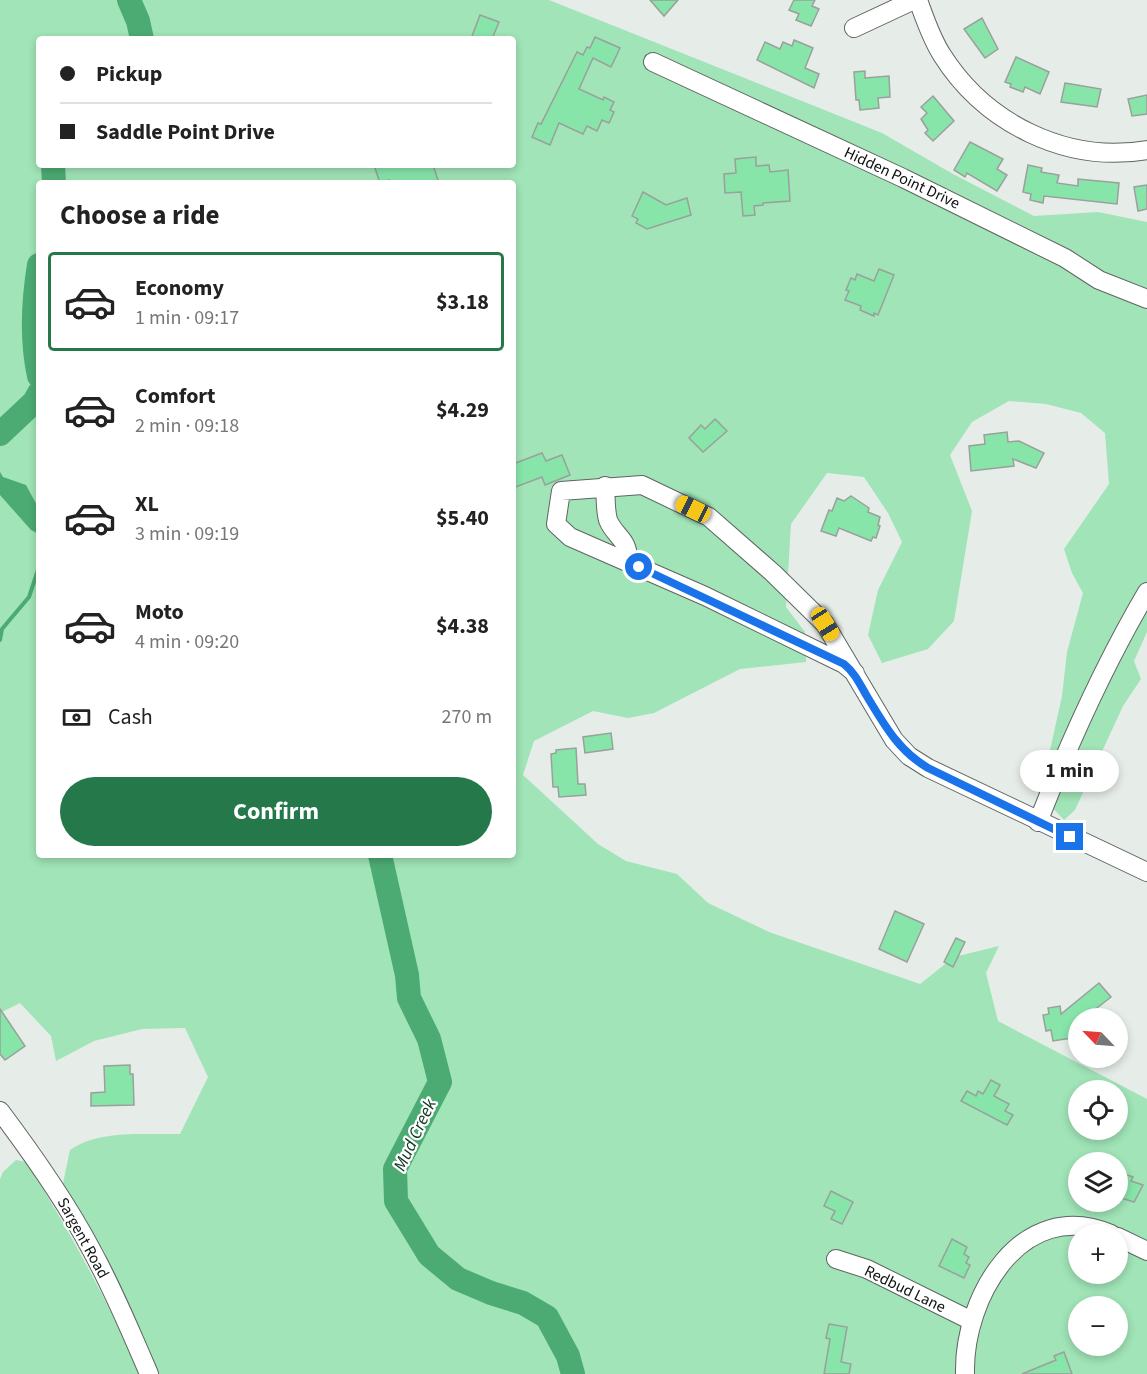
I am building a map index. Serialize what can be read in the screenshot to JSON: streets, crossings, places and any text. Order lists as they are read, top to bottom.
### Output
{
  "streets": {
    "street": ["Hidden Point Drive", "Sargent Road", "Redbud Lane"]
  },
  "water": ["Mud Creek"],
  "north": "top left",
  "page": {
    "banner": ["Pickup", "Saddle Point Drive"],
    "heading": "Choose a ride",
    "list": [
      {
        "name": "Economy",
        "note": "1 min · 09:17",
        "value": "$3.18"
      },
      {
        "name": "Comfort",
        "note": "2 min · 09:18",
        "value": "$4.29"
      },
      {
        "name": "XL",
        "note": "3 min · 09:19",
        "value": "$5.40"
      },
      {
        "name": "Moto",
        "note": "4 min · 09:20",
        "value": "$4.38"
      }
    ],
    "pay": ["Cash", "270 m"],
    "bubble": "1 min",
    "buttons": "Confirm",
    "map_buttons": ["+", "−"]
  }
}
